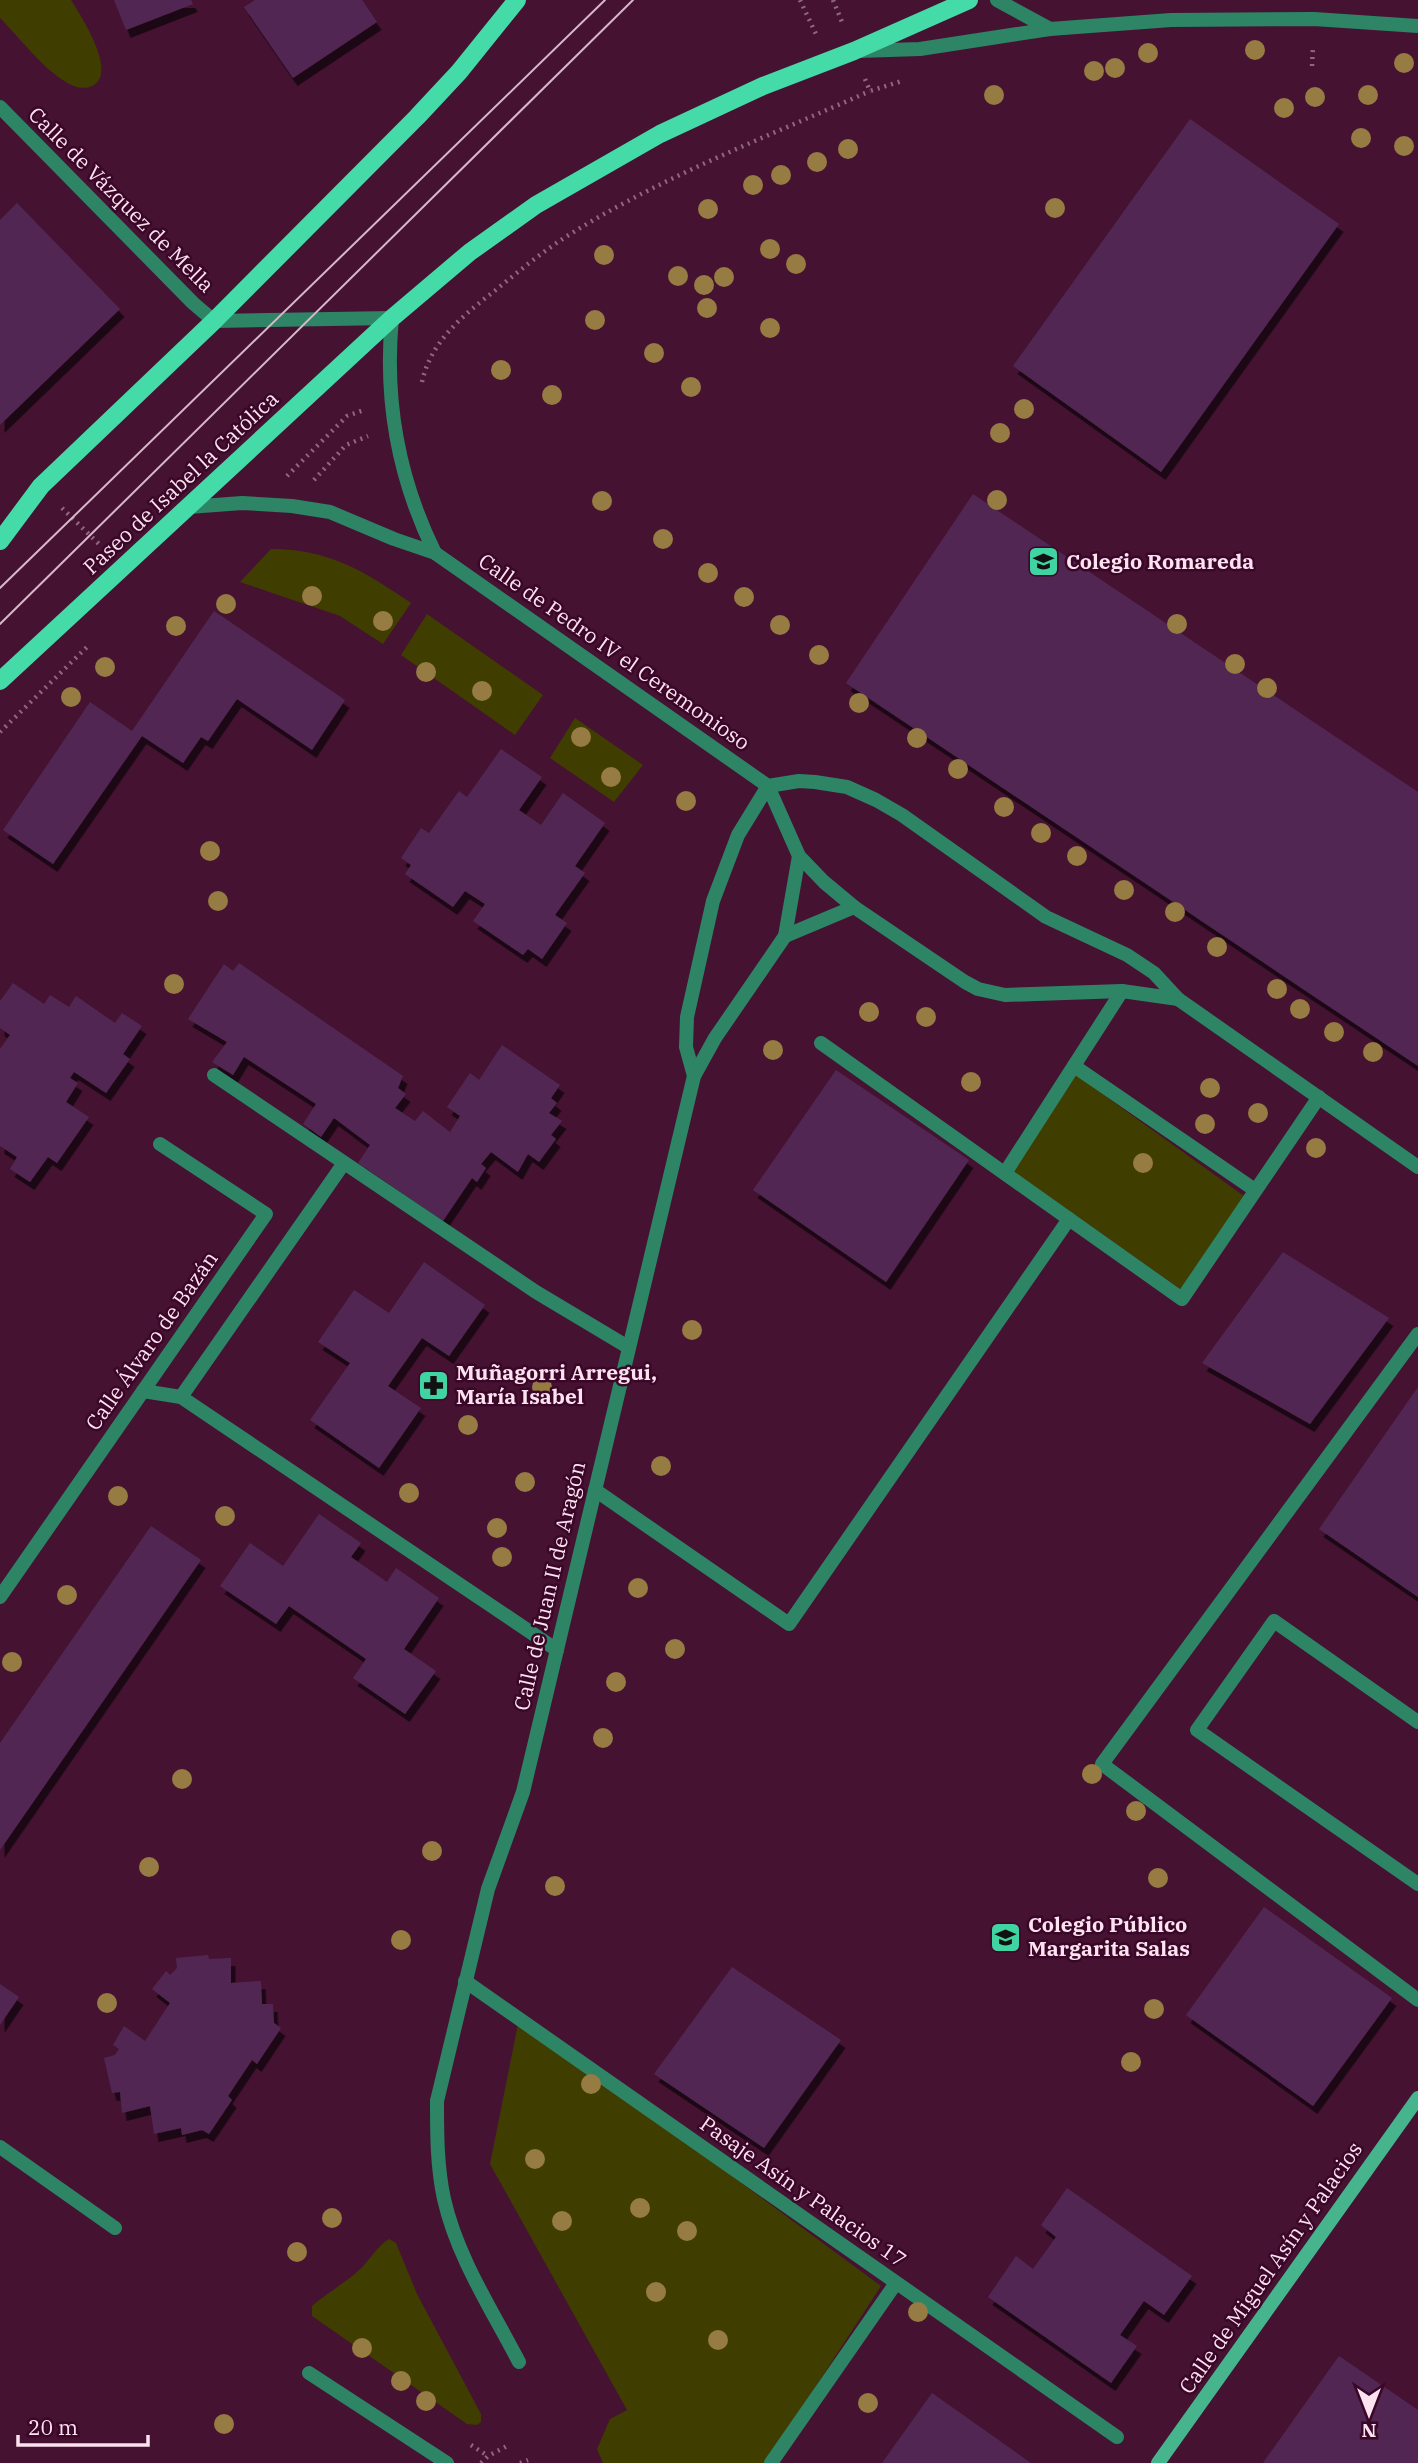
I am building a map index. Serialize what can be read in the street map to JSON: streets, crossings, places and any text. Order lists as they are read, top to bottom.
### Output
{
  "streets": {
    "main road": ["Paseo de Isabel la Católica"],
    "street": [
      "Calle de Vázquez de Mella",
      "Calle de Pedro IV el Ceremonioso",
      "Calle Álvaro de Bazán",
      "Calle de Juan II de Aragón",
      "Pasaje Asín y Palacios 17",
      "Calle de Miguel Asín y Palacios"
    ]
  },
  "crossings": [
    ["Paseo de Isabel la Católica", "Calle de Pedro IV el Ceremonioso"],
    ["Calle de Pedro IV el Ceremonioso", "Calle de Juan II de Aragón"],
    ["Calle de Juan II de Aragón", "Pasaje Asín y Palacios 17"]
  ],
  "places": {
    "school or university": ["Colegio Romareda", "Colegio Público Margarita Salas"],
    "pharmacy": ["Muñagorri Arregui, María Isabel"]
  },
  "scale_bar": "20 m",
  "north": "bottom"
}
